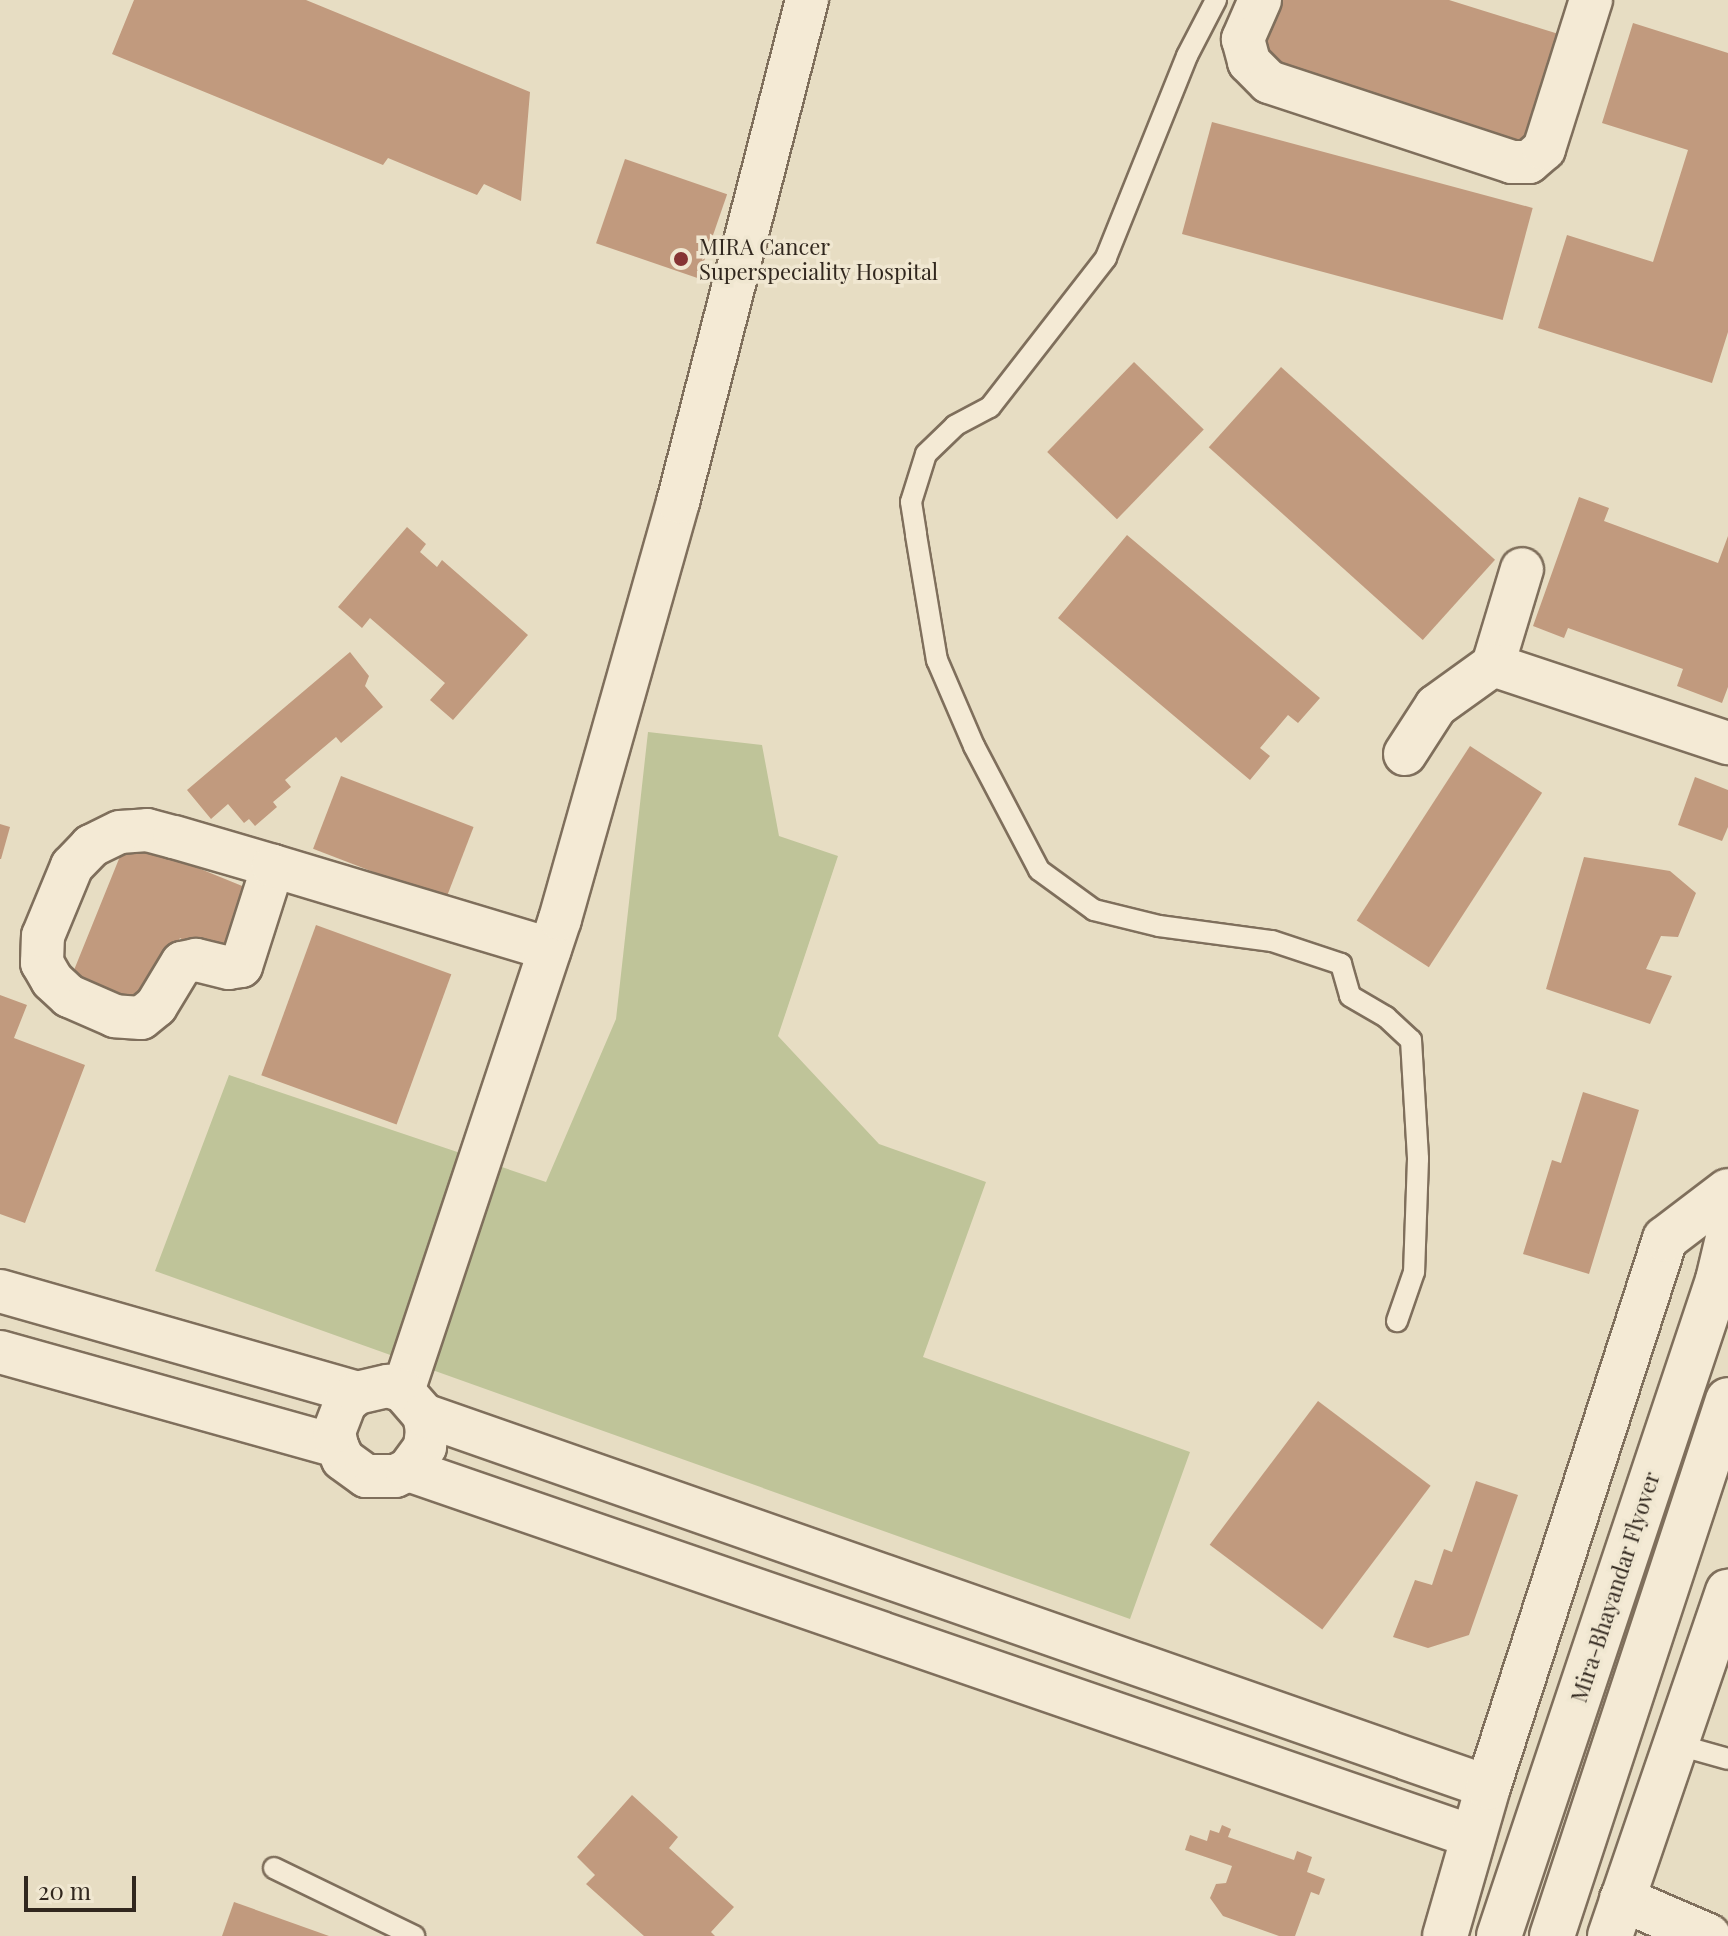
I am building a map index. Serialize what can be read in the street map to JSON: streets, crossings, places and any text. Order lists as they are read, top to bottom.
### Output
{
  "streets": {
    "main road": ["Mira-Bhayandar Flyover"]
  },
  "places": ["MIRA Cancer Superspeciality Hospital"],
  "scale_bar": "20 m"
}
